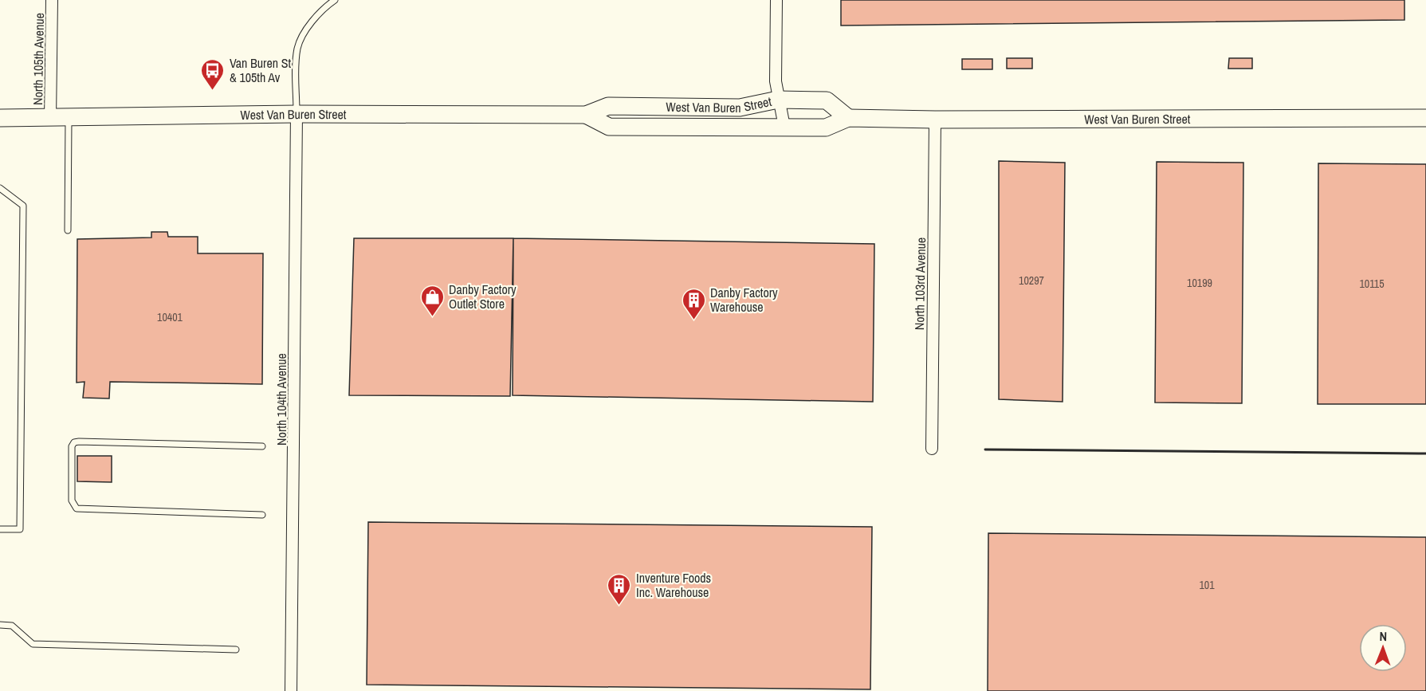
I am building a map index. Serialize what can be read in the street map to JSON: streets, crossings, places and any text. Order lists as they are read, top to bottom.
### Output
{
  "streets": {
    "main road": ["West Van Buren Street"],
    "street": ["North 105th Avenue", "North 103rd Avenue", "North 104th Avenue"]
  },
  "crossings": [
    ["North 105th Avenue", "West Van Buren Street"],
    ["West Van Buren Street", "North 103rd Avenue"],
    ["West Van Buren Street", "North 104th Avenue"]
  ],
  "places": {
    "bus stop": ["Van Buren St & 105th Av"],
    "shop": ["Danby Factory Outlet Store"],
    "building": ["Danby Factory Warehouse", "Inventure Foods Inc. Warehouse"]
  },
  "house_numbers": [
    "10297",
    "10199",
    "10115",
    "10401",
    "101"
  ],
  "north": "top"
}
